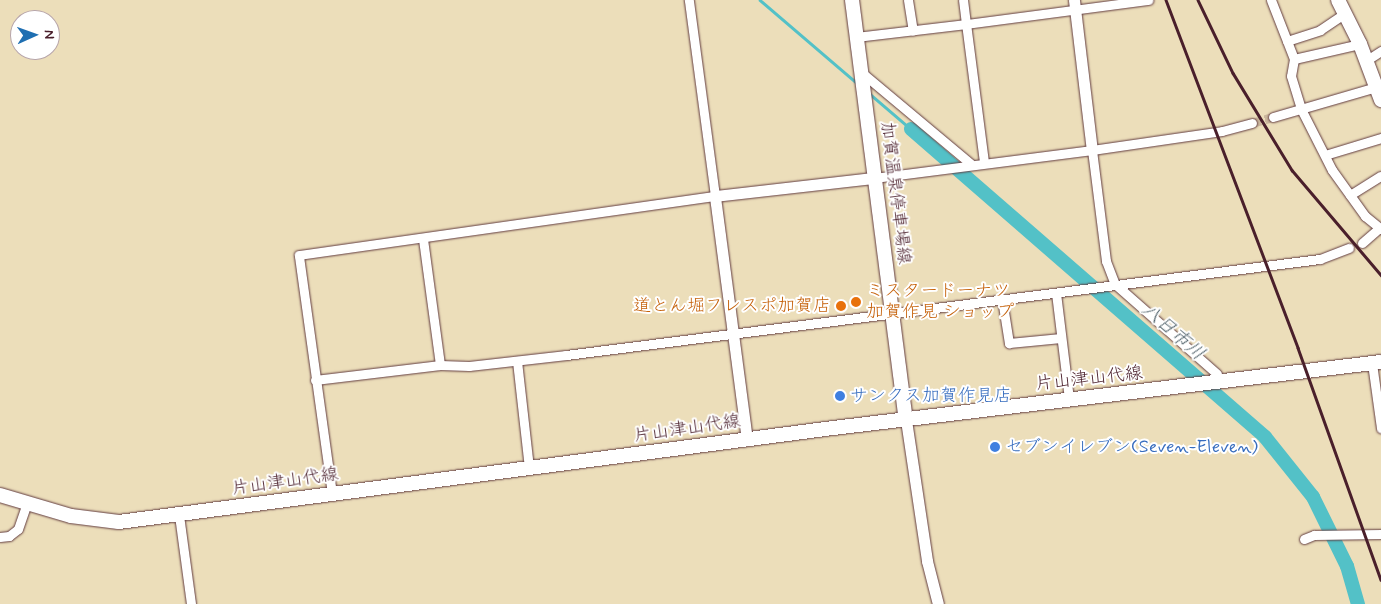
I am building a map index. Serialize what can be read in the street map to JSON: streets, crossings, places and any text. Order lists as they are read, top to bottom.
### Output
{
  "streets": {
    "main road": ["加賀温泉停車場線", "片山津山代線"]
  },
  "crossings": [
    ["加賀温泉停車場線", "片山津山代線"]
  ],
  "water": ["八日市川"],
  "places": [
    "ミスタードーナツ 加賀作見 ショップ",
    "道とん堀フレスポ加賀店",
    "サンクス加賀作見店",
    "セブンイレブン(Seven-Eleven)"
  ],
  "north": "right"
}
